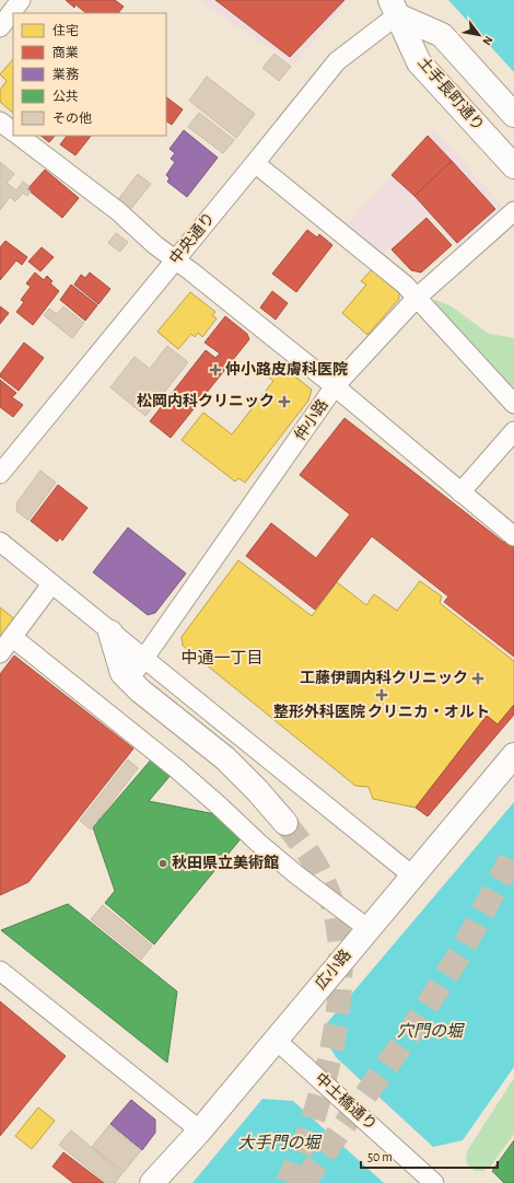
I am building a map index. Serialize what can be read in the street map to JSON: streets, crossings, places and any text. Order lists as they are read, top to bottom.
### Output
{
  "streets": {
    "main road": ["土手長町通り", "広小路"],
    "street": ["中央通り", "仲小路", "中土橋通り"]
  },
  "crossings": [
    ["土手長町通り", "中央通り"],
    ["広小路", "中土橋通り"]
  ],
  "districts": ["中通一丁目"],
  "water": ["穴門の堀", "大手門の堀"],
  "places": {
    "health": [
      "仲小路皮膚科医院",
      "松岡内科クリニック",
      "工藤伊調内科クリニック",
      "整形外科医院 クリニカ・オルト"
    ],
    "other": ["秋田県立美術館"]
  },
  "legend": [
    "住宅",
    "商業",
    "業務",
    "公共",
    "その他"
  ],
  "scale_bar": "50 m",
  "north": "bottom right"
}
